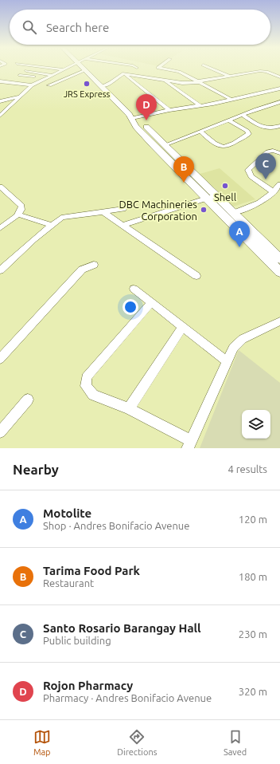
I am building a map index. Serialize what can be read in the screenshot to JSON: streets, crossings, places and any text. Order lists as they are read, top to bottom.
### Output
{
  "places": ["JRS Express", "Shell", "DBC Machineries Corporation"],
  "page": {
    "search": "Search here",
    "pins": [
      "D",
      "C",
      "B",
      "A"
    ],
    "heading": ["Nearby", "4 results"],
    "list": [
      {
        "mark": "A",
        "name": "Motolite",
        "note": "Shop · Andres Bonifacio Avenue",
        "value": "120 m"
      },
      {
        "mark": "B",
        "name": "Tarima Food Park",
        "note": "Restaurant",
        "value": "180 m"
      },
      {
        "mark": "C",
        "name": "Santo Rosario Barangay Hall",
        "note": "Public building",
        "value": "230 m"
      },
      {
        "mark": "D",
        "name": "Rojon Pharmacy",
        "note": "Pharmacy · Andres Bonifacio Avenue",
        "value": "320 m"
      }
    ],
    "nav": ["Map", "Directions", "Saved"]
  }
}
